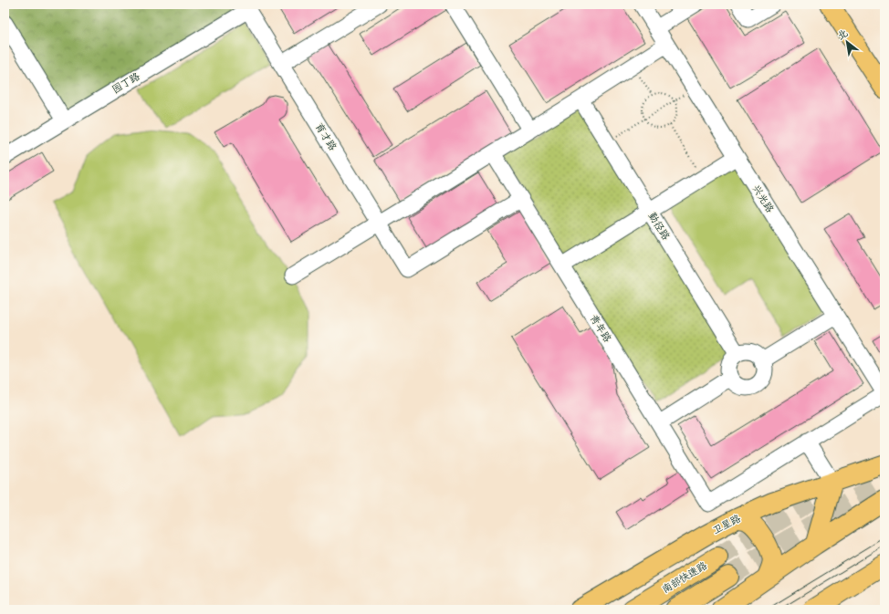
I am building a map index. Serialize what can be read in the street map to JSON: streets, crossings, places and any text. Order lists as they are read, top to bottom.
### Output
{
  "streets": {
    "highway": ["南部快速路"],
    "main road": ["卫星路"],
    "street": [
      "园丁路",
      "育才路",
      "兴光路",
      "勤径路",
      "青年路"
    ]
  },
  "crossings": [
    ["园丁路", "育才路"],
    ["育才路", "青年路"]
  ],
  "north": "top left"
}
